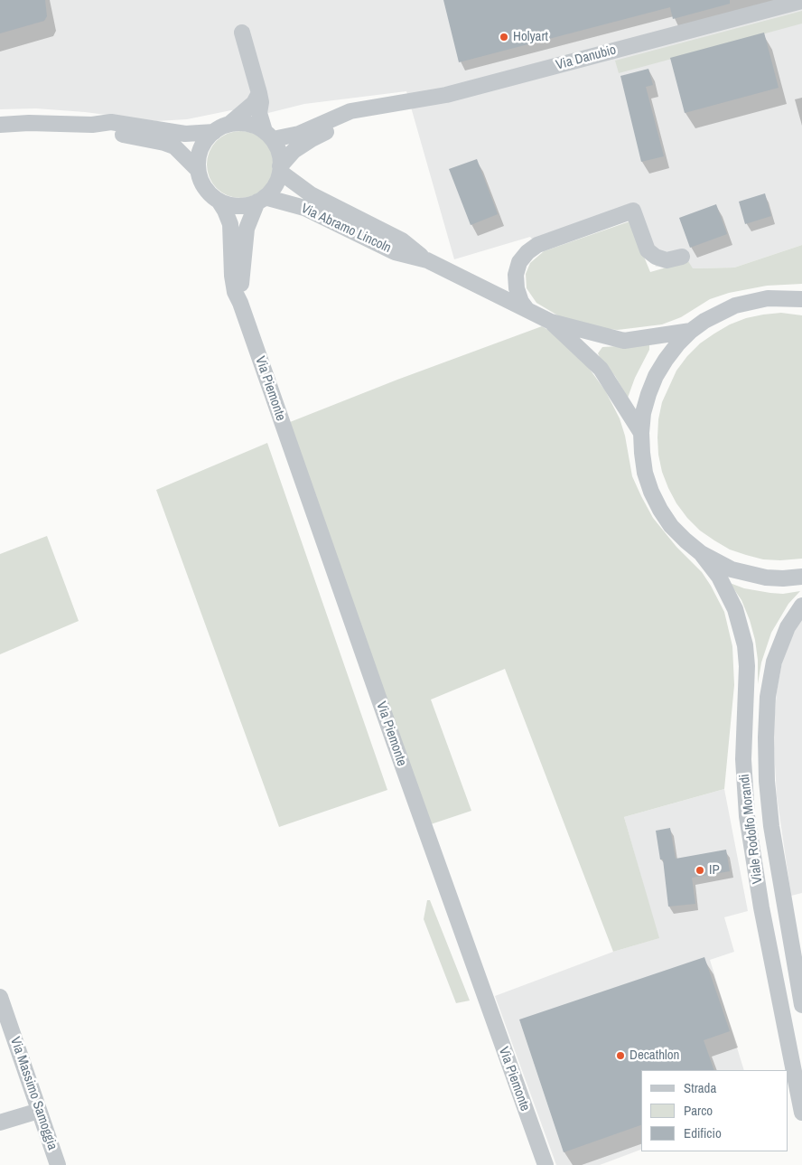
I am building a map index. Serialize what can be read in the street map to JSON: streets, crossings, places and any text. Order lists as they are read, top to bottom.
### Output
{
  "streets": {
    "street": [
      "Via Danubio",
      "Via Abramo Lincoln",
      "Via Piemonte",
      "Viale Rodolfo Morandi",
      "Via Massimo Samoggia"
    ]
  },
  "crossings": [
    ["Via Danubio", "Via Abramo Lincoln"],
    ["Via Danubio", "Via Piemonte"],
    ["Via Abramo Lincoln", "Via Piemonte"],
    ["Via Abramo Lincoln", "Viale Rodolfo Morandi"]
  ],
  "places": ["Holyart", "IP", "Decathlon"],
  "legend": ["Strada", "Parco", "Edificio"]
}
